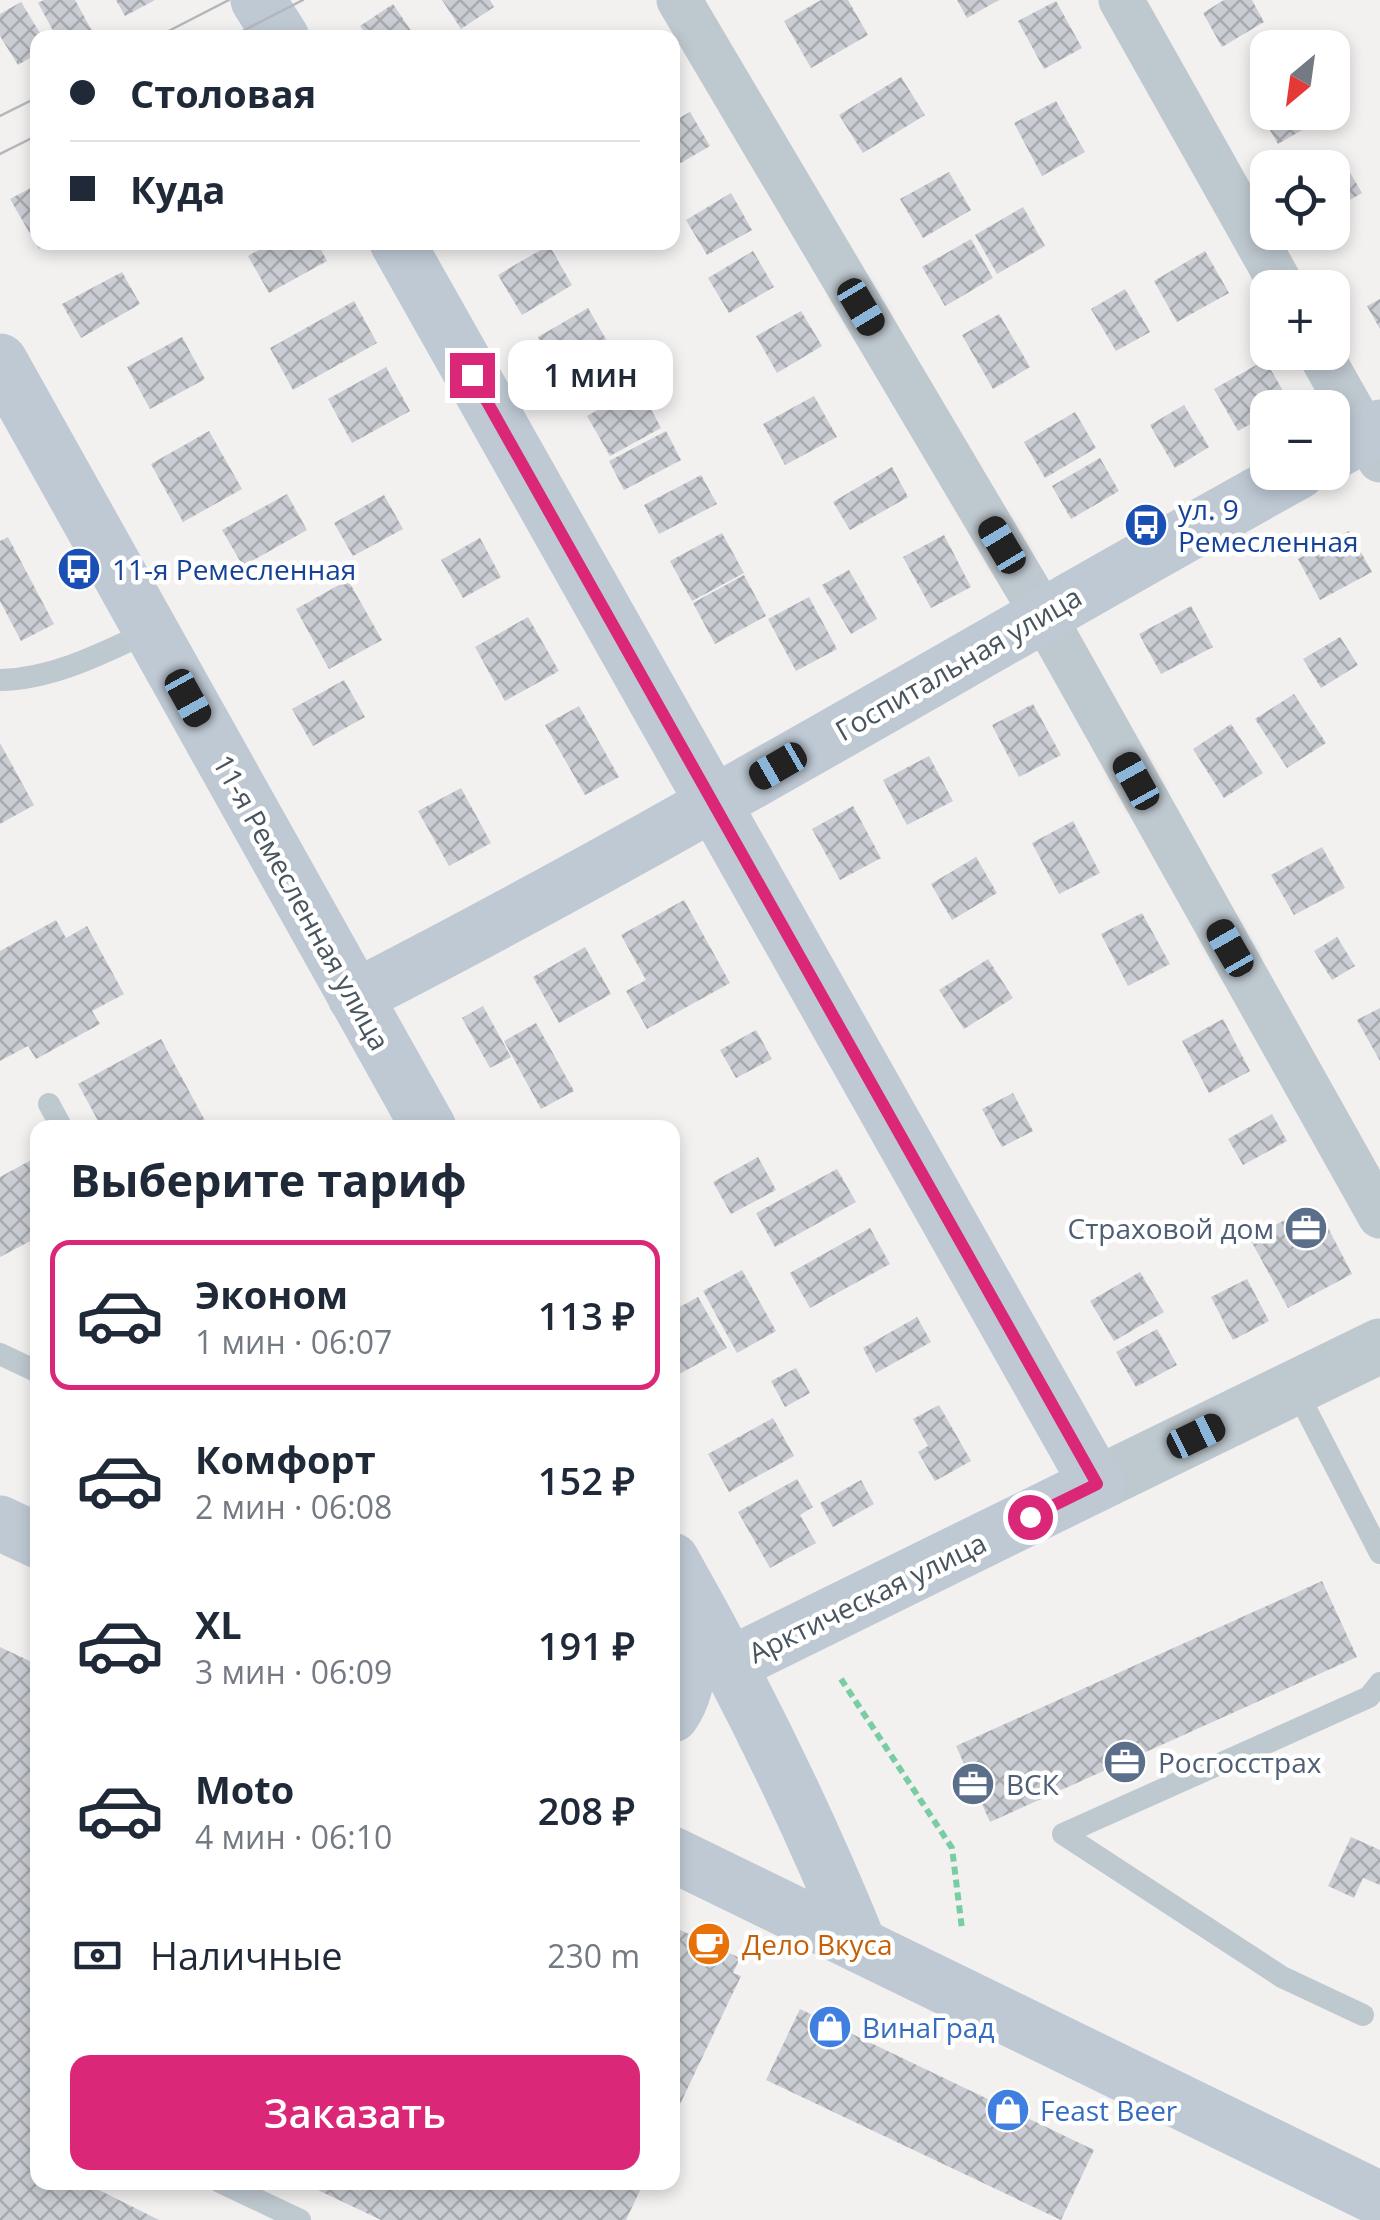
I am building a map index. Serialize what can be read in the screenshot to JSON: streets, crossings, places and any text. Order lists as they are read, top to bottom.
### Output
{
  "streets": {
    "main road": ["Госпитальная улица", "11-я Ремесленная улица", "Арктическая улица"]
  },
  "crossings": [
    ["Госпитальная улица", "11-я Ремесленная улица"]
  ],
  "places": {
    "bus stop": ["ул. 9 Ремесленная", "11-я Ремесленная"],
    "office": ["Страховой дом", "Росгосстрах", "ВСК"],
    "cafe": ["Дело Вкуса"],
    "shop": ["ВинаГрад", "Feast Beer"]
  },
  "north": "bottom left",
  "page": {
    "map_buttons": ["+", "−"],
    "banner": ["Столовая", "Куда"],
    "bubble": "1 мин",
    "heading": "Выберите тариф",
    "list": [
      {
        "name": "Эконом",
        "note": "1 мин · 06:07",
        "value": "113 ₽"
      },
      {
        "name": "Комфорт",
        "note": "2 мин · 06:08",
        "value": "152 ₽"
      },
      {
        "name": "XL",
        "note": "3 мин · 06:09",
        "value": "191 ₽"
      },
      {
        "name": "Moto",
        "note": "4 мин · 06:10",
        "value": "208 ₽"
      }
    ],
    "pay": ["Наличные", "230 m"],
    "buttons": "Заказать"
  }
}
